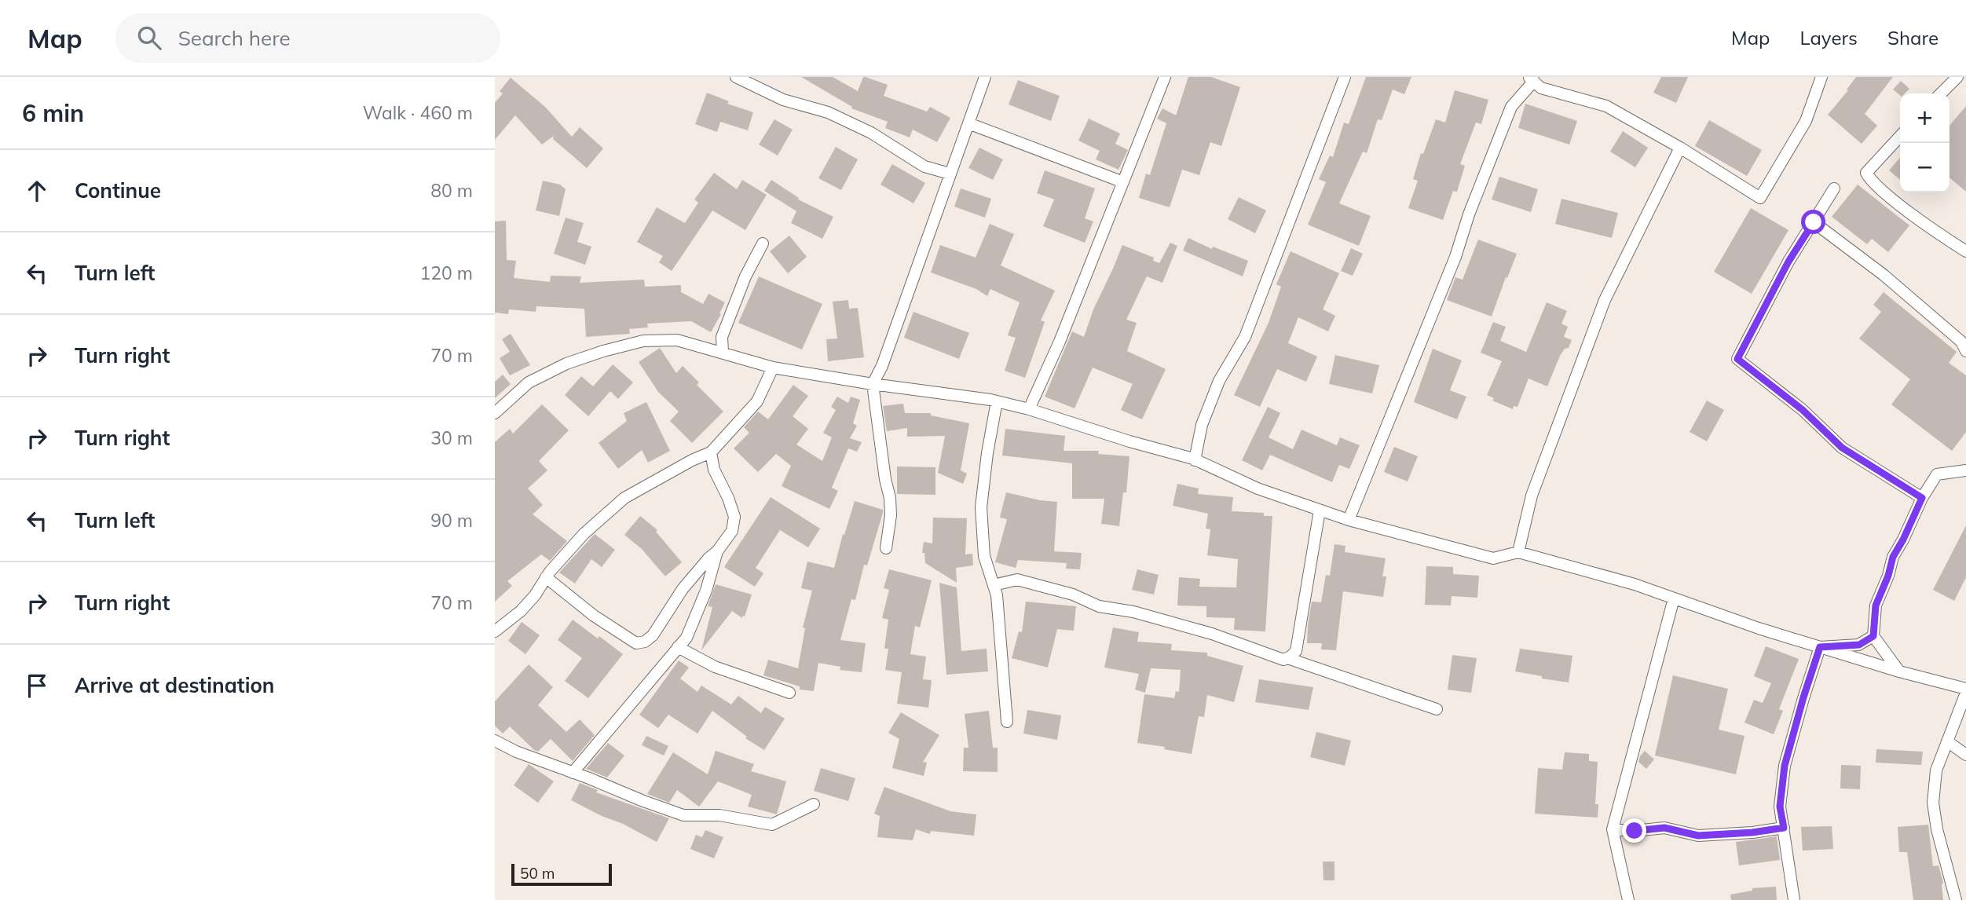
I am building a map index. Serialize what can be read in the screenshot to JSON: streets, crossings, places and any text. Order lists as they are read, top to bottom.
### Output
{
  "scale_bar": "50 m",
  "page": {
    "header": "Map",
    "search": "Search here",
    "nav": ["Map", "Layers", "Share"],
    "heading": ["6 min", "Walk · 460 m"],
    "map_buttons": ["+", "−"],
    "list": [
      ["Continue", "80 m"],
      ["Turn left", "120 m"],
      ["Turn right", "70 m"],
      ["Turn right", "30 m"],
      ["Turn left", "90 m"],
      ["Turn right", "70 m"],
      "Arrive at destination"
    ],
    "scale": "50 m"
  }
}
